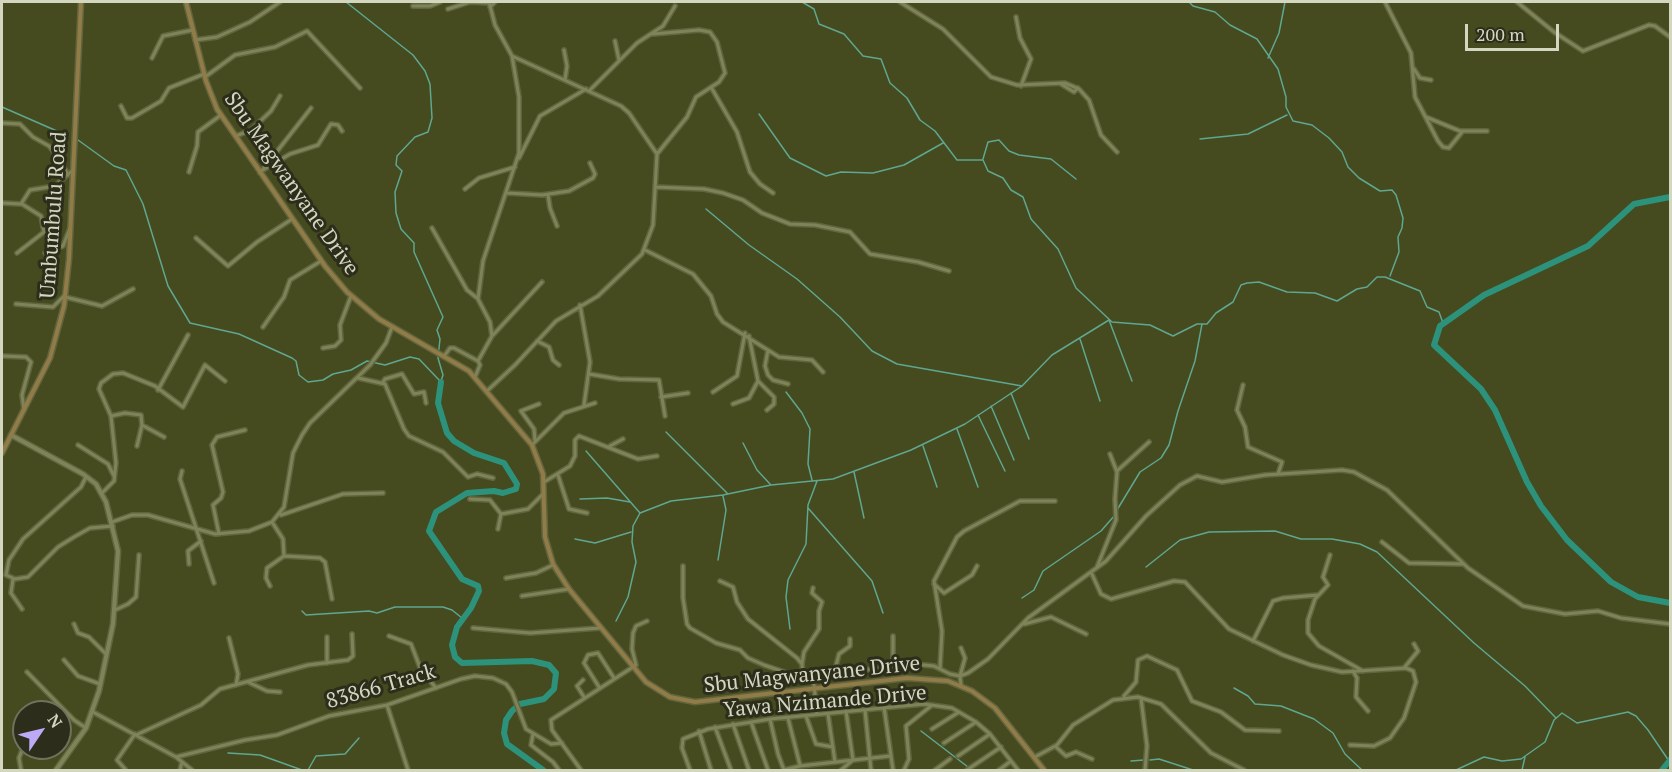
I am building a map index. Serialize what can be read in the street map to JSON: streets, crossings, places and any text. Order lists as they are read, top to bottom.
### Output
{
  "streets": {
    "main road": ["Sbu Magwanyane Drive", "Umbumbulu Road"],
    "street": ["83866 Track", "Yawa Nzimande Drive"]
  },
  "scale_bar": "200 m",
  "north": "top right"
}
